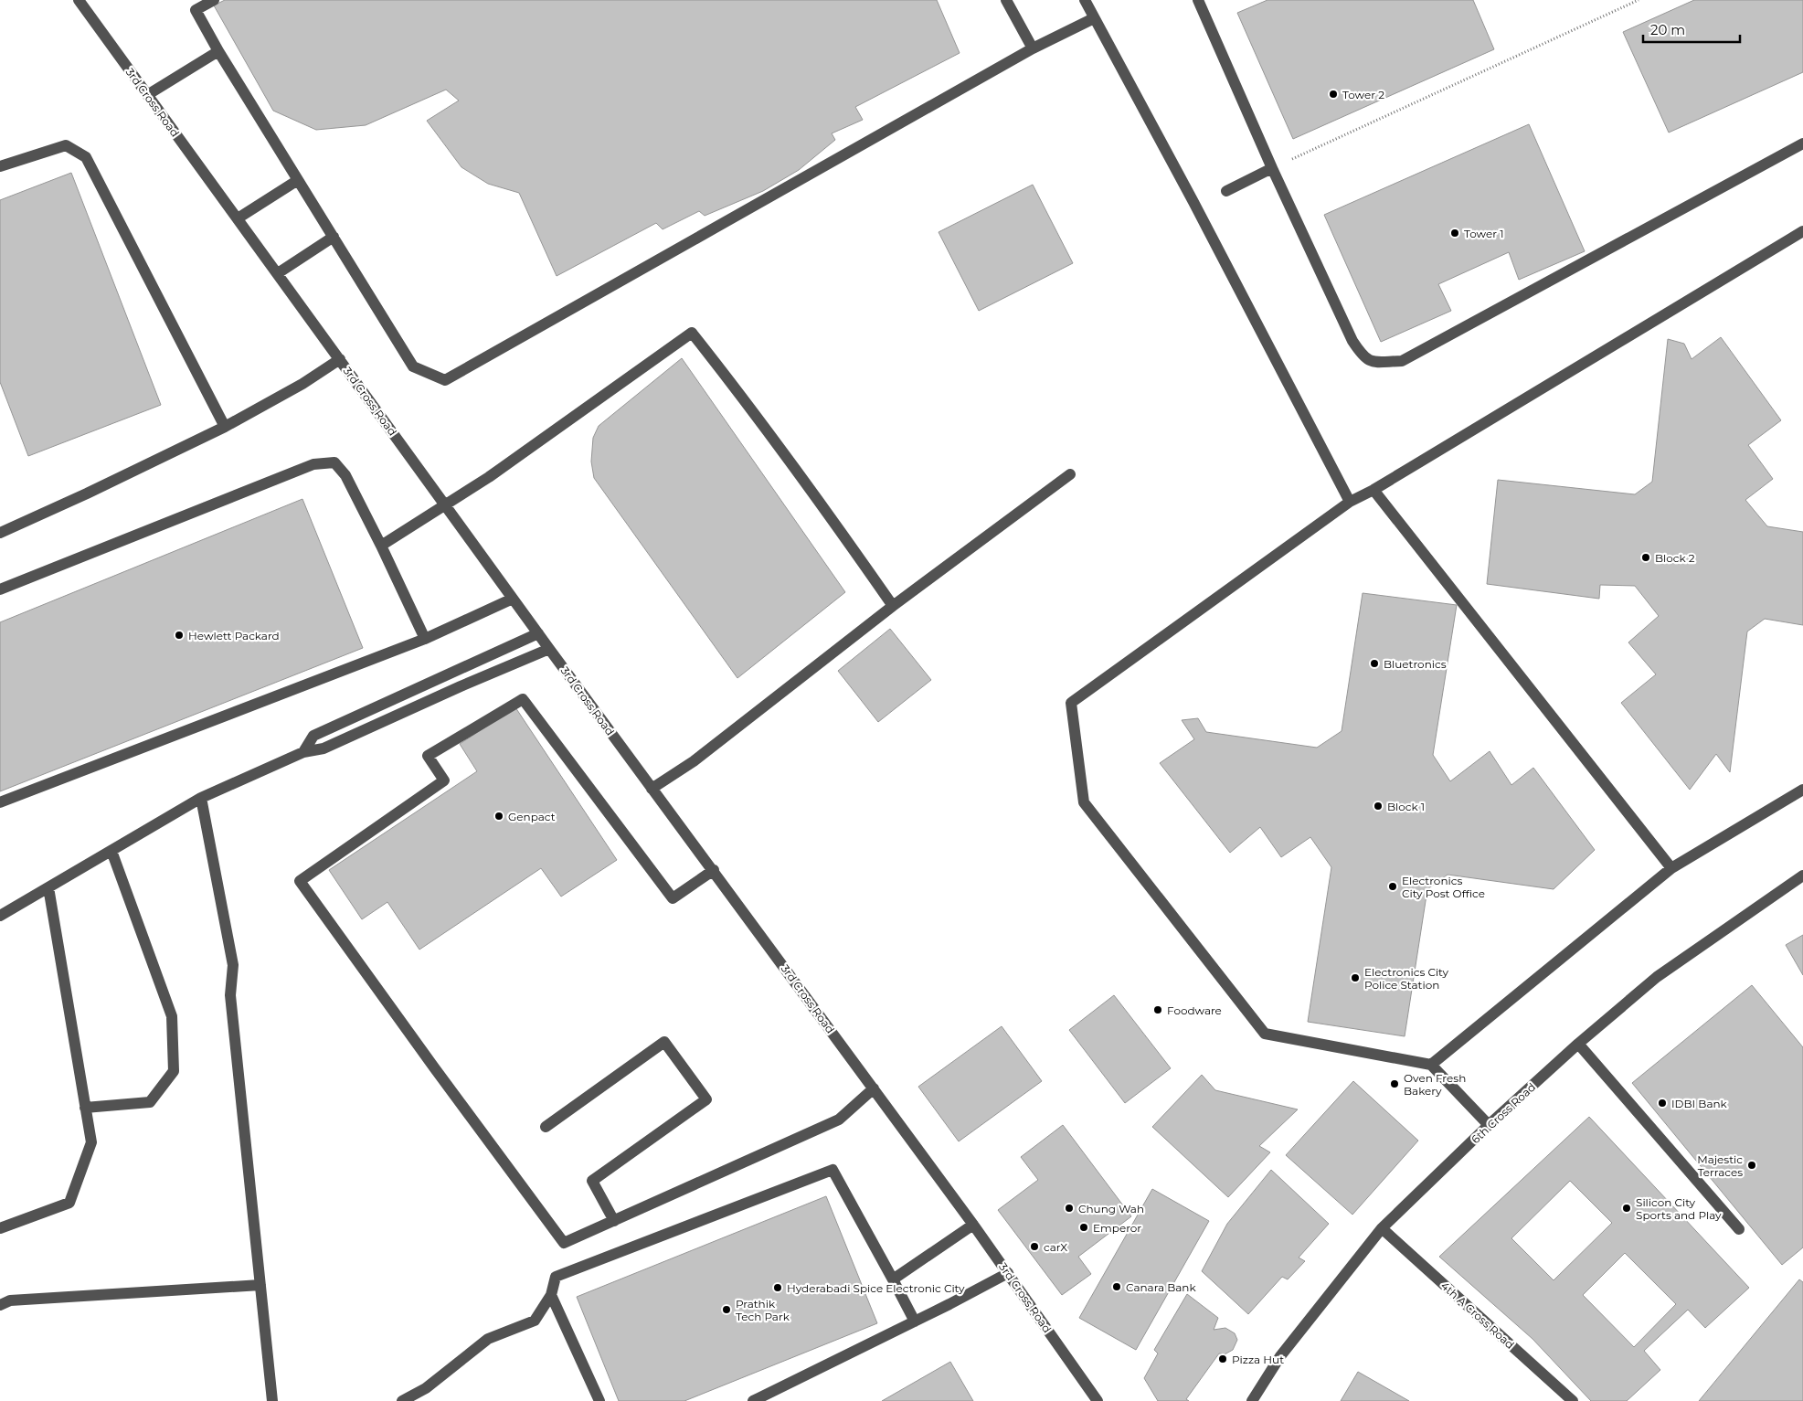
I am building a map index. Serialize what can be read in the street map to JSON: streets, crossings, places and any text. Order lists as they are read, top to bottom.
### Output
{
  "streets": {
    "street": ["3rd Cross Road", "6th Cross Road", "4th A Cross Road"]
  },
  "crossings": [
    ["6th Cross Road", "4th A Cross Road"]
  ],
  "places": [
    "Tower 2",
    "Tower 1",
    "Block 2",
    "Hewlett Packard",
    "Bluetronics",
    "Block 1",
    "Genpact",
    "Electronics City Post Office",
    "Electronics City Police Station",
    "Foodware",
    "Oven Fresh Bakery",
    "IDBI Bank",
    "Majestic Terraces",
    "Chung Wah",
    "Silicon City Sports and Play",
    "Emperor",
    "carX",
    "Canara Bank",
    "Hyderabadi Spice Electronic City",
    "Prathik Tech Park",
    "Pizza Hut"
  ],
  "scale_bar": "20 m"
}
